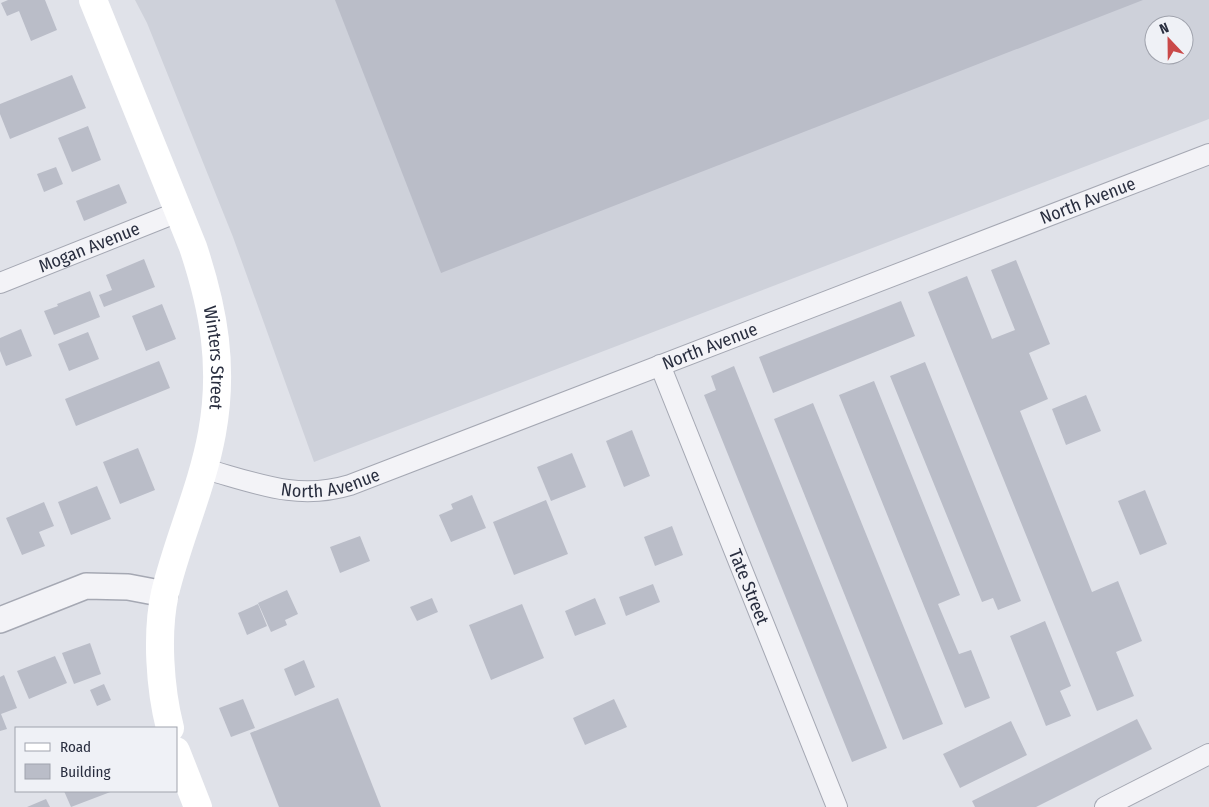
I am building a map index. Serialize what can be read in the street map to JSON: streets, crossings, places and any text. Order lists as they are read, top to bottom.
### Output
{
  "streets": {
    "main road": ["Winters Street"],
    "street": ["North Avenue", "Mogan Avenue", "Tate Street"]
  },
  "crossings": [
    ["North Avenue", "Winters Street"],
    ["North Avenue", "Tate Street"],
    ["Mogan Avenue", "Winters Street"]
  ],
  "legend": ["Road", "Building"],
  "north": "top"
}
